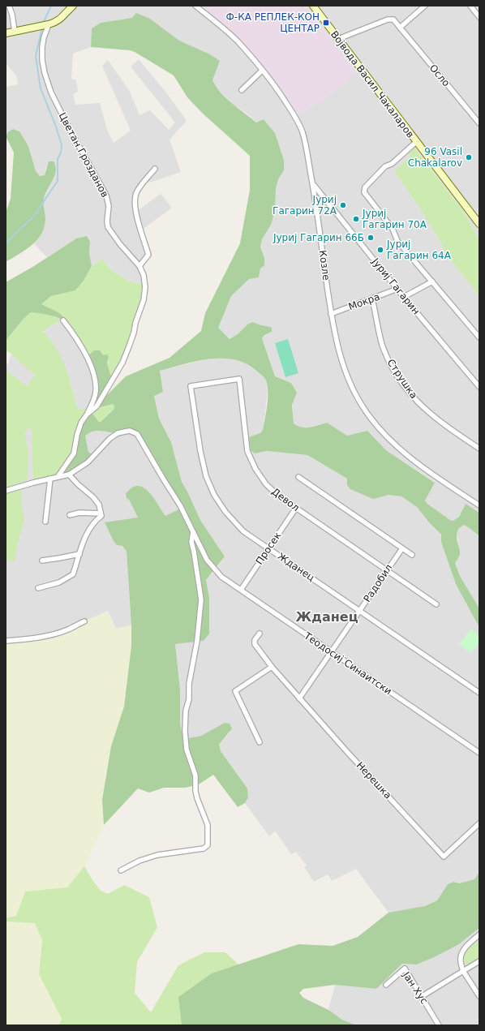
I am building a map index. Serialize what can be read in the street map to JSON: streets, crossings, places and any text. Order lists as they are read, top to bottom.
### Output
{
  "streets": {
    "street": [
      "Осло",
      "Војвода Васил Чакаларов",
      "Цветан Грозданов",
      "Козле",
      "Јуриј Гагарин",
      "Мокра",
      "Струшка",
      "Девол",
      "Просек",
      "Жданец",
      "Радобил",
      "Теодосиј Синаитски",
      "Нерешка",
      "Јан Хус"
    ]
  },
  "crossings": [
    ["Осло", "Војвода Васил Чакаларов"],
    ["Козле", "Јуриј Гагарин"],
    ["Козле", "Мокра"],
    ["Јуриј Гагарин", "Мокра"],
    ["Мокра", "Струшка"],
    ["Девол", "Просек"],
    ["Девол", "Жданец"],
    ["Девол", "Радобил"],
    ["Просек", "Жданец"],
    ["Просек", "Теодосиј Синаитски"],
    ["Жданец", "Радобил"],
    ["Радобил", "Теодосиј Синаитски"],
    ["Радобил", "Нерешка"]
  ],
  "districts": ["Жданец"],
  "places": {
    "transit": ["Ф-КА РЕПЛЕК-КОН ЦЕНТАР"],
    "other": [
      "96 Vasil Chakalarov",
      "Јуриј Гагарин 72А",
      "Јуриј Гагарин 70А",
      "Јуриј Гагарин 66Б",
      "Јуриј Гагарин 64А"
    ]
  }
}
